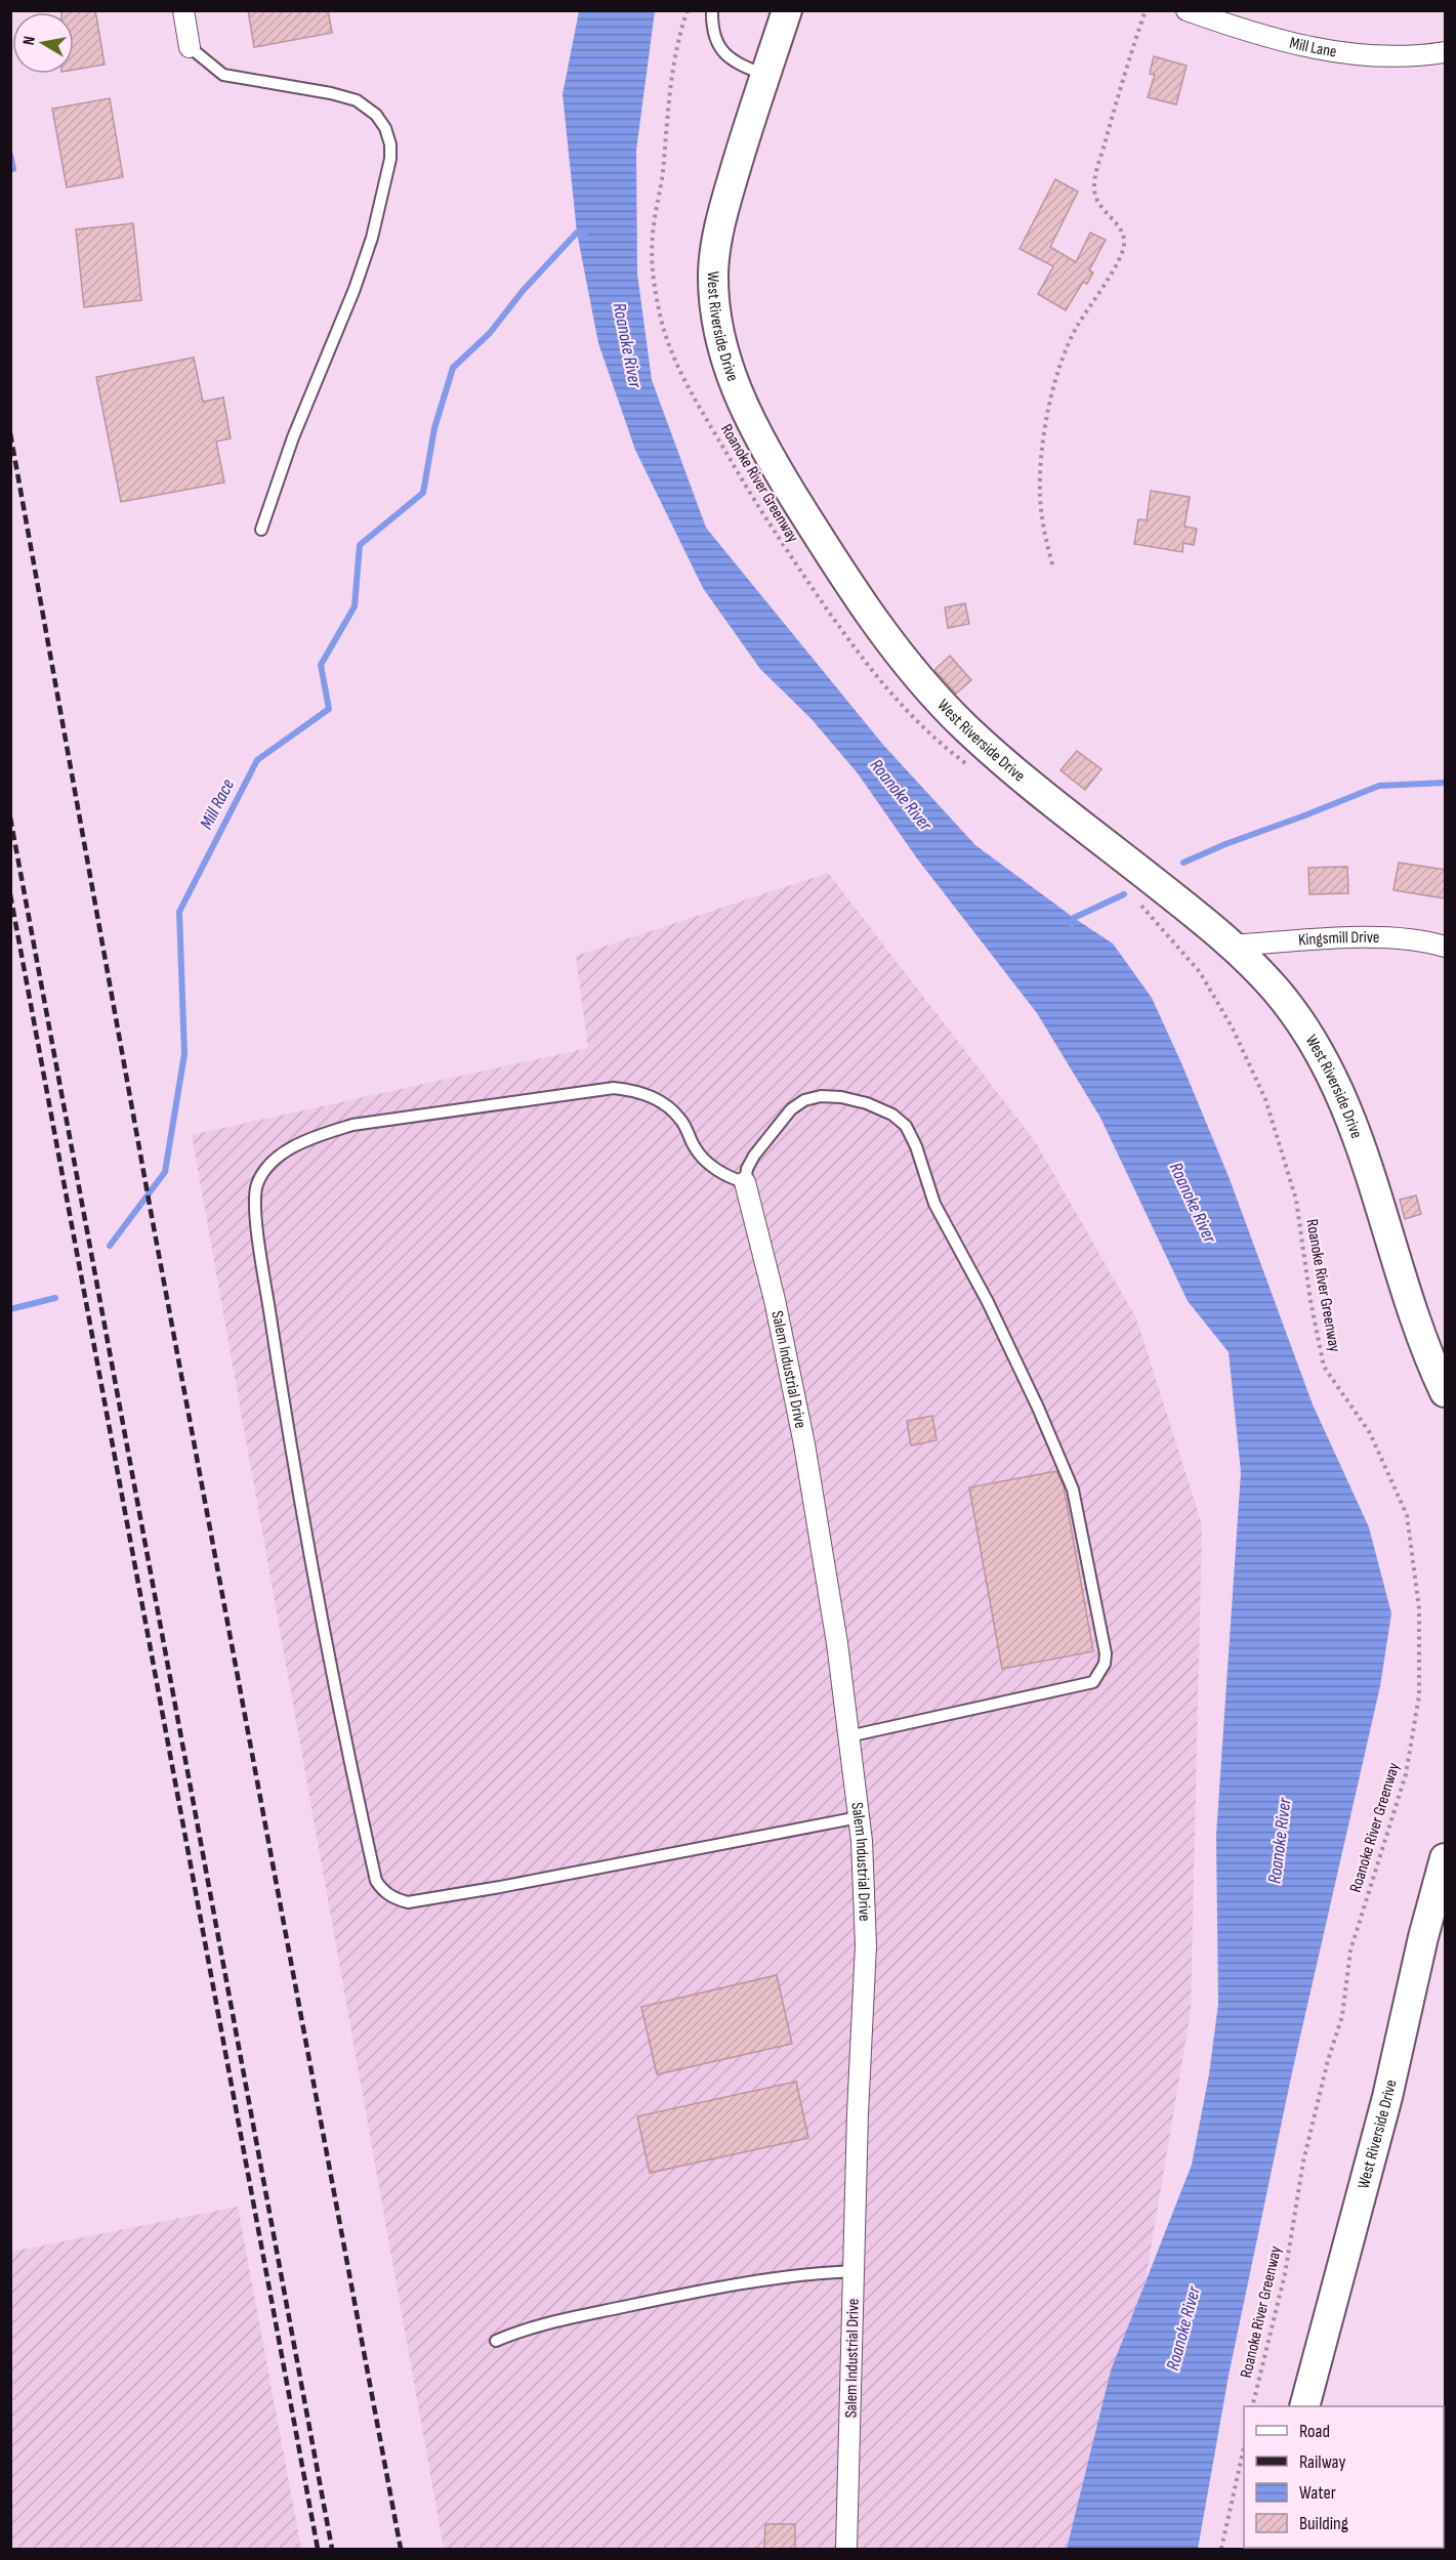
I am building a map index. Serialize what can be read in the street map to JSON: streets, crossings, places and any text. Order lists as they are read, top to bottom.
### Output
{
  "streets": {
    "street": [
      "Mill Lane",
      "West Riverside Drive",
      "Kingsmill Drive",
      "Salem Industrial Drive"
    ],
    "path": ["Roanoke River Greenway"]
  },
  "crossings": [
    ["West Riverside Drive", "Kingsmill Drive"]
  ],
  "water": ["Roanoke River", "Mill Race"],
  "legend": [
    "Road",
    "Railway",
    "Water",
    "Building"
  ],
  "north": "left"
}
